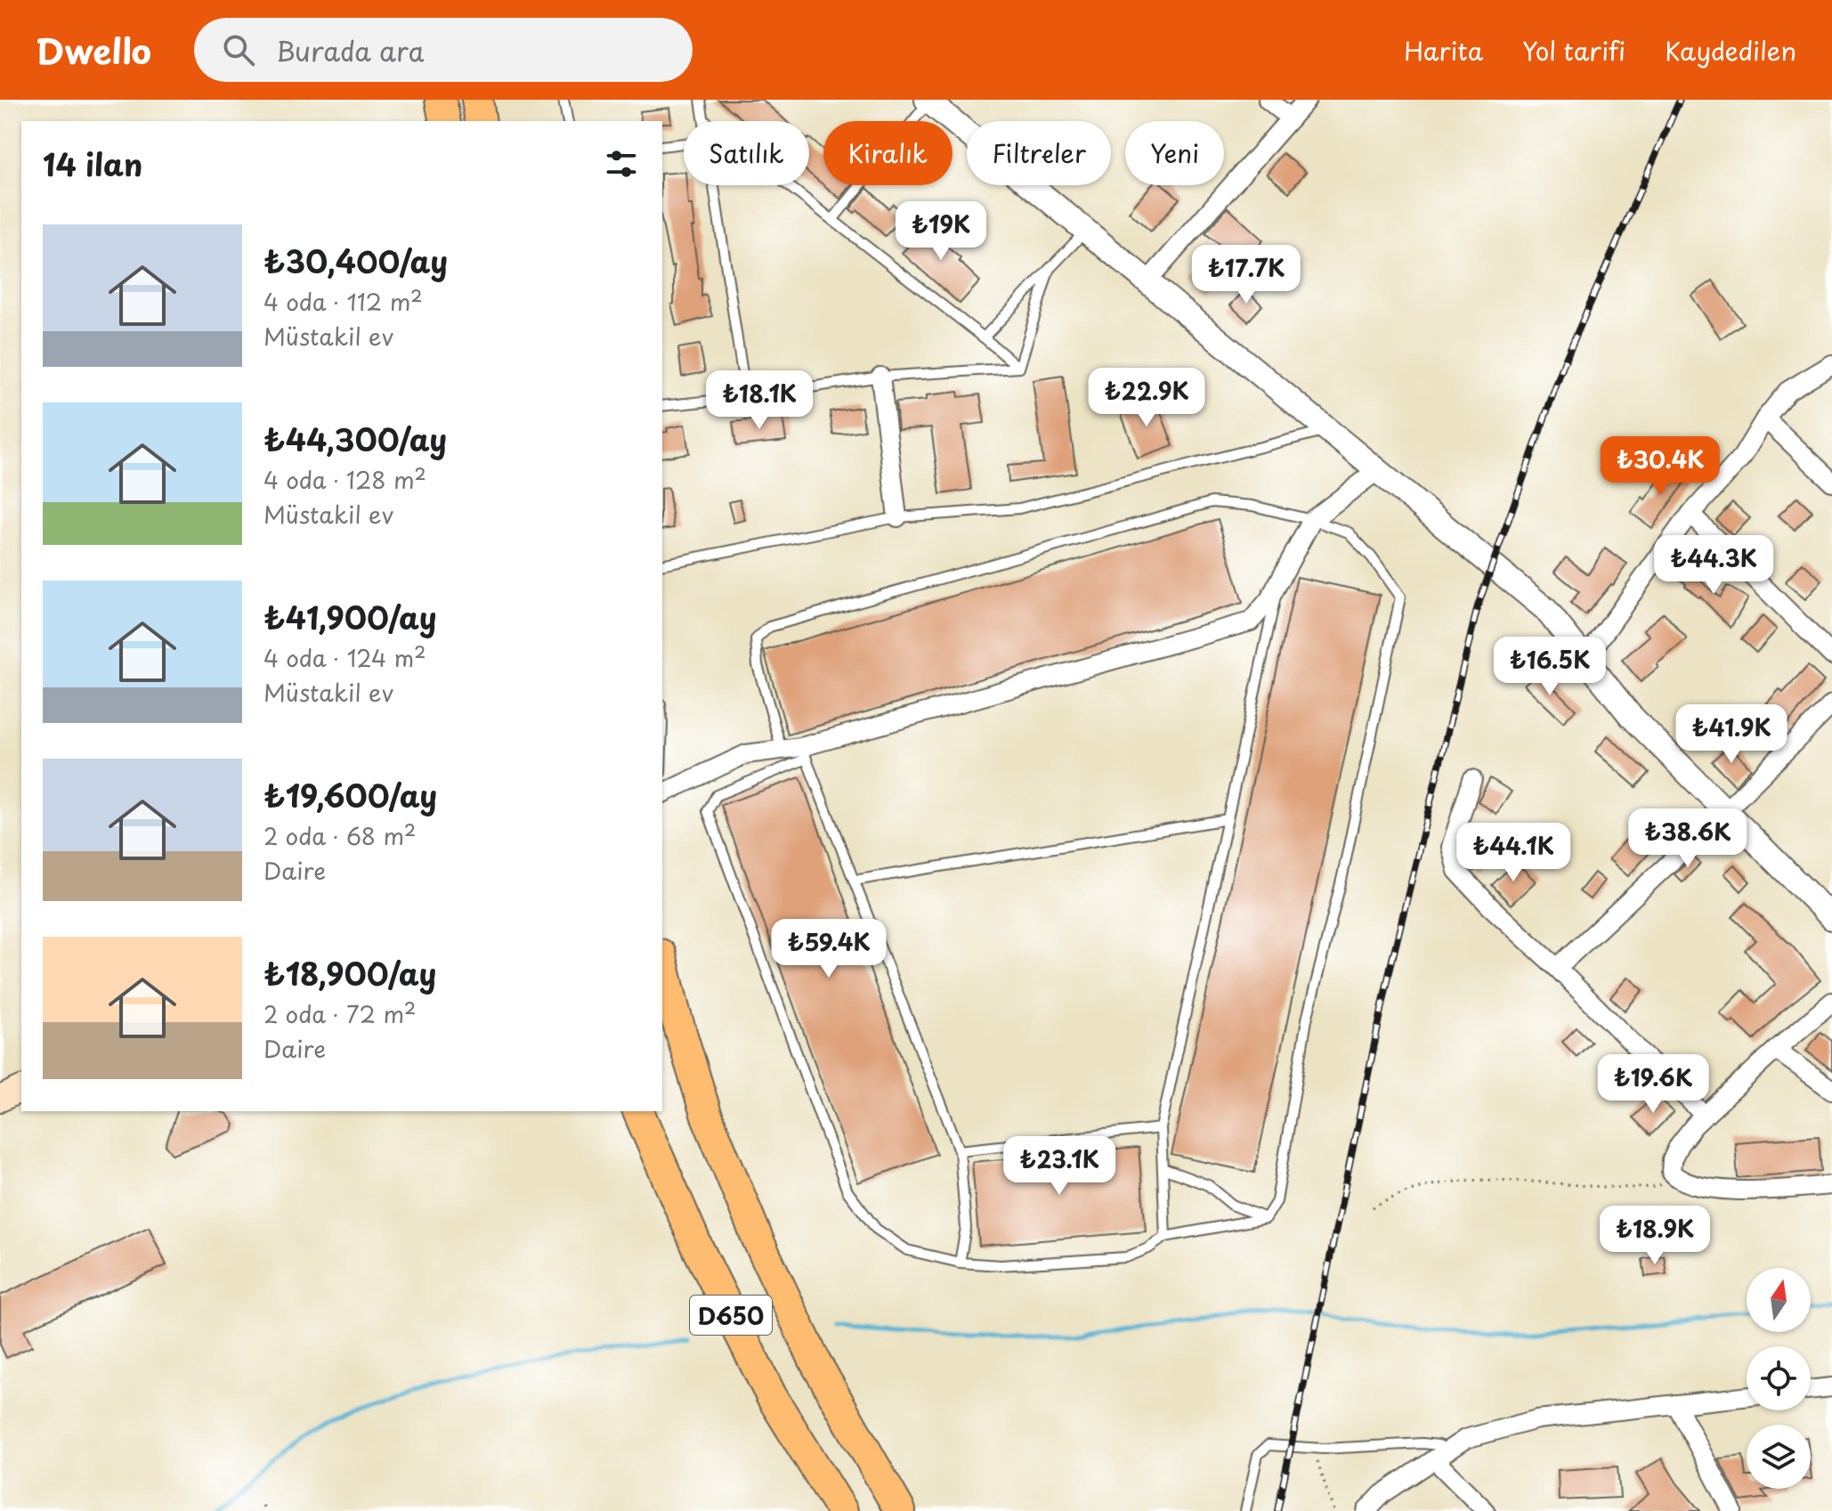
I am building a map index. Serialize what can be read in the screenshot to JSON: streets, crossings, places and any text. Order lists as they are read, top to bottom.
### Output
{
  "streets": {
    "highway": ["D650"]
  },
  "north": "top",
  "page": {
    "header": "Dwello",
    "search": "Burada ara",
    "nav": ["Harita", "Yol tarifi", "Kaydedilen"],
    "chip": [
      "Satılık",
      "Kiralık",
      "Filtreler",
      "Yeni"
    ],
    "heading": "14 ilan",
    "price": [
      "₺19K",
      "₺17.7K",
      "₺22.9K",
      "₺18.1K",
      "₺30.4K",
      "₺44.3K",
      "₺16.5K",
      "₺41.9K",
      "₺38.6K",
      "₺44.1K",
      "₺59.4K",
      "₺19.6K",
      "₺23.1K",
      "₺18.9K"
    ],
    "list": [
      {
        "name": "₺30,400/ay",
        "note": "4 oda · 112 m² · Müstakil ev"
      },
      {
        "name": "₺44,300/ay",
        "note": "4 oda · 128 m² · Müstakil ev"
      },
      {
        "name": "₺41,900/ay",
        "note": "4 oda · 124 m² · Müstakil ev"
      },
      {
        "name": "₺19,600/ay",
        "note": "2 oda · 68 m² · Daire"
      },
      {
        "name": "₺18,900/ay",
        "note": "2 oda · 72 m² · Daire"
      }
    ]
  }
}
